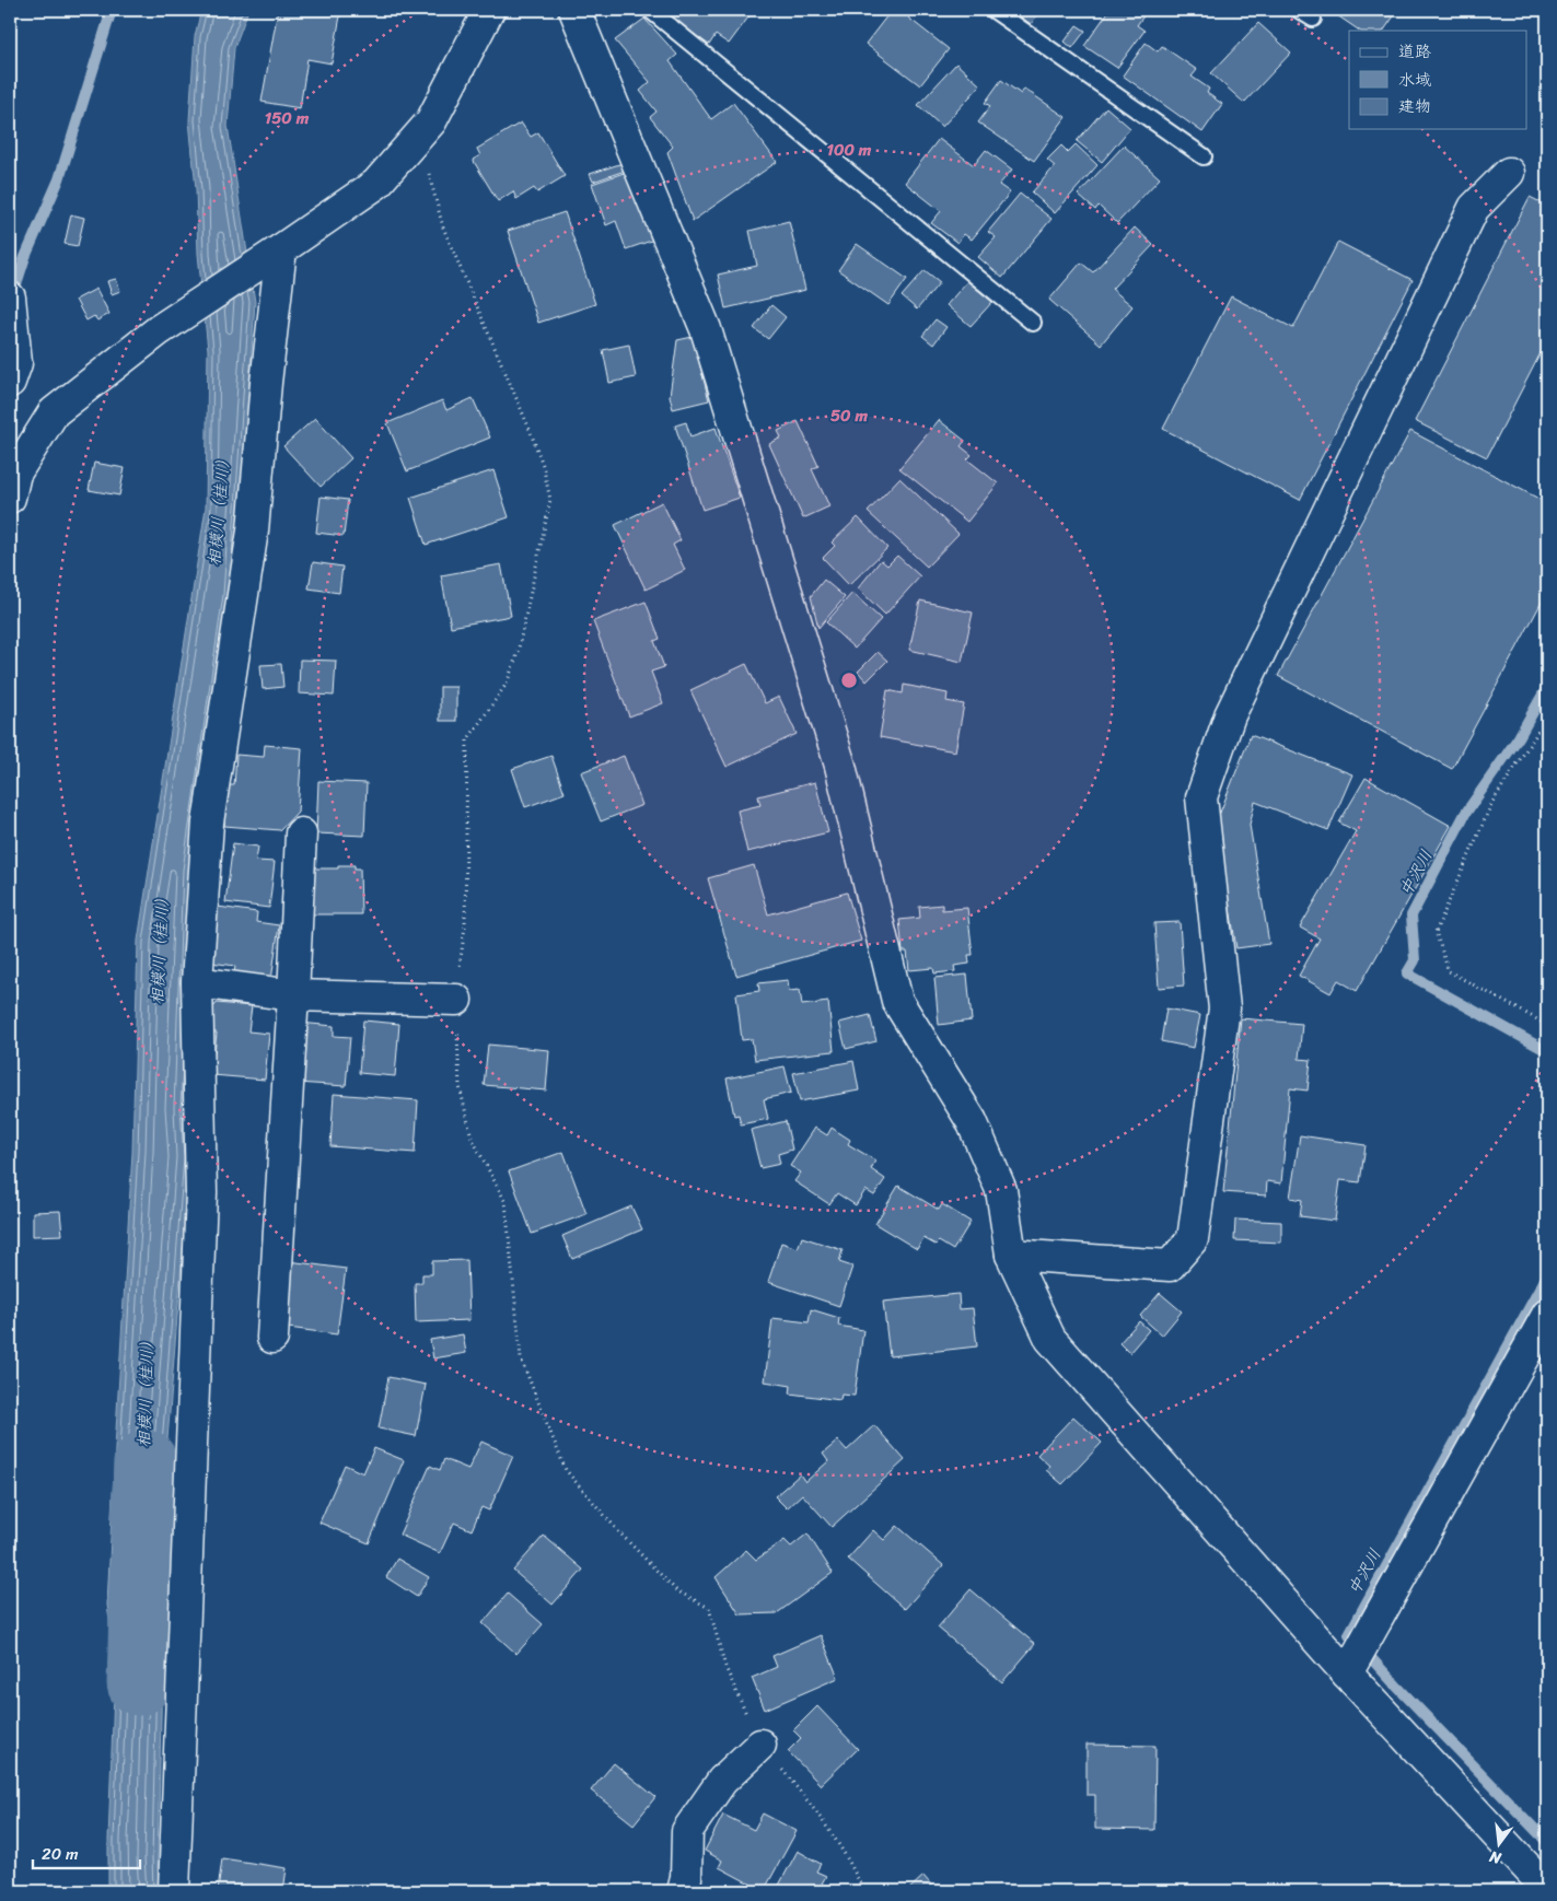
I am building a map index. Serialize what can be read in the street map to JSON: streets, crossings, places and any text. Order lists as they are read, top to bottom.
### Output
{
  "water": ["相模川（桂川）", "中沢川"],
  "legend": ["道路", "水域", "建物"],
  "scale_bar": "20 m",
  "north": "bottom",
  "rings": ["150 m", "100 m", "50 m"]
}
